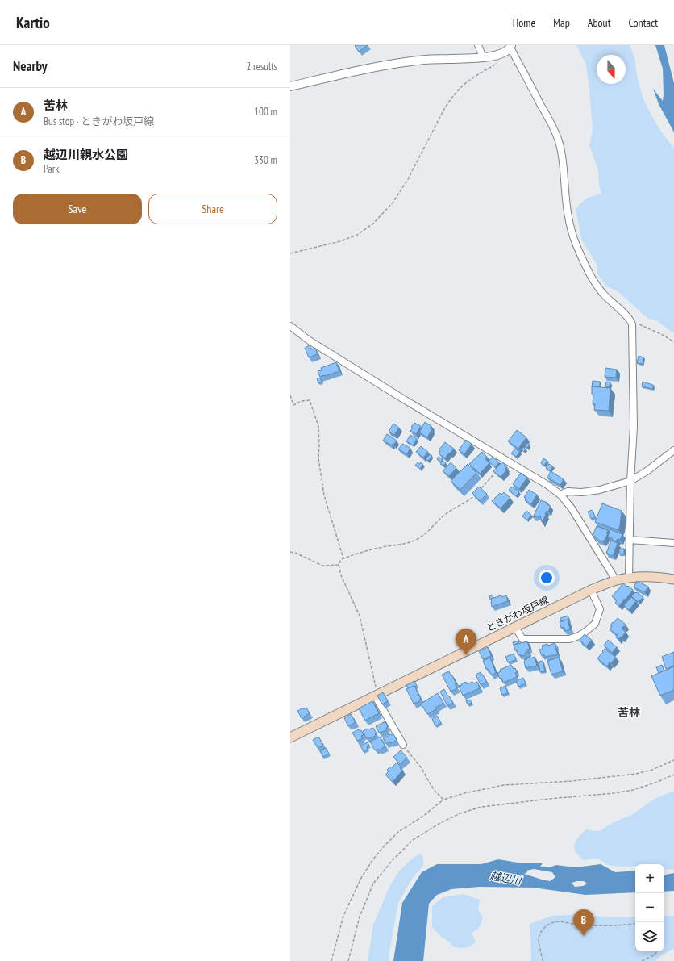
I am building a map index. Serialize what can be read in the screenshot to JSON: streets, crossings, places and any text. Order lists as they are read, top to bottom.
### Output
{
  "streets": {
    "main road": ["ときがわ坂戸線"]
  },
  "districts": ["苦林"],
  "water": ["越辺川"],
  "north": "bottom",
  "page": {
    "header": "Kartio",
    "nav": [
      "Home",
      "Map",
      "About",
      "Contact"
    ],
    "heading": ["Nearby", "2 results"],
    "list": [
      {
        "mark": "A",
        "name": "苦林",
        "note": "Bus stop · ときがわ坂戸線",
        "value": "100 m"
      },
      {
        "mark": "B",
        "name": "越辺川親水公園",
        "note": "Park",
        "value": "330 m"
      }
    ],
    "buttons": ["Save", "Share"],
    "pins": ["A", "B"],
    "map_buttons": ["+", "−"]
  }
}
